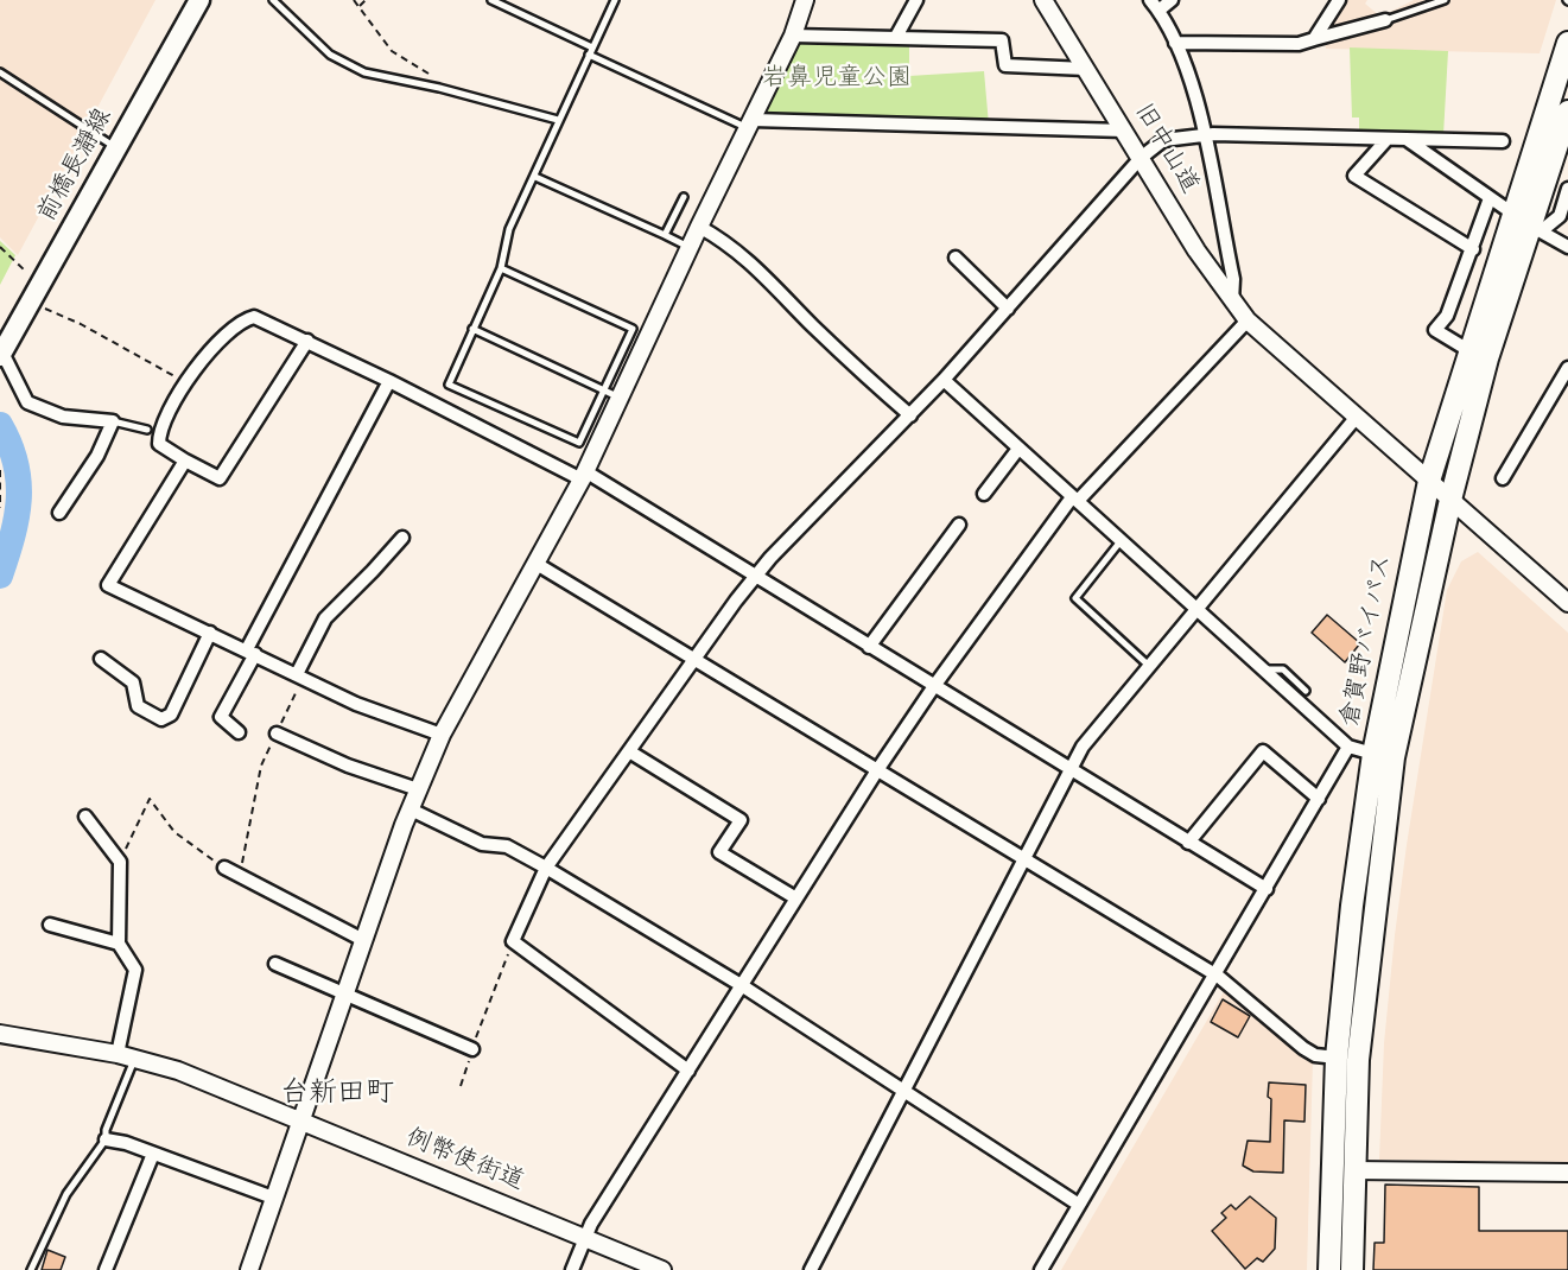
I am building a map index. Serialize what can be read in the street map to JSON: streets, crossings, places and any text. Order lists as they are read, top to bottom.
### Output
{
  "streets": {
    "highway": ["倉賀野バイパス"],
    "main road": ["前橋長瀞線"],
    "street": ["旧中山道", "例幣使街道"]
  },
  "districts": ["台新田町"],
  "parks": ["岩鼻児童公園"]
}
